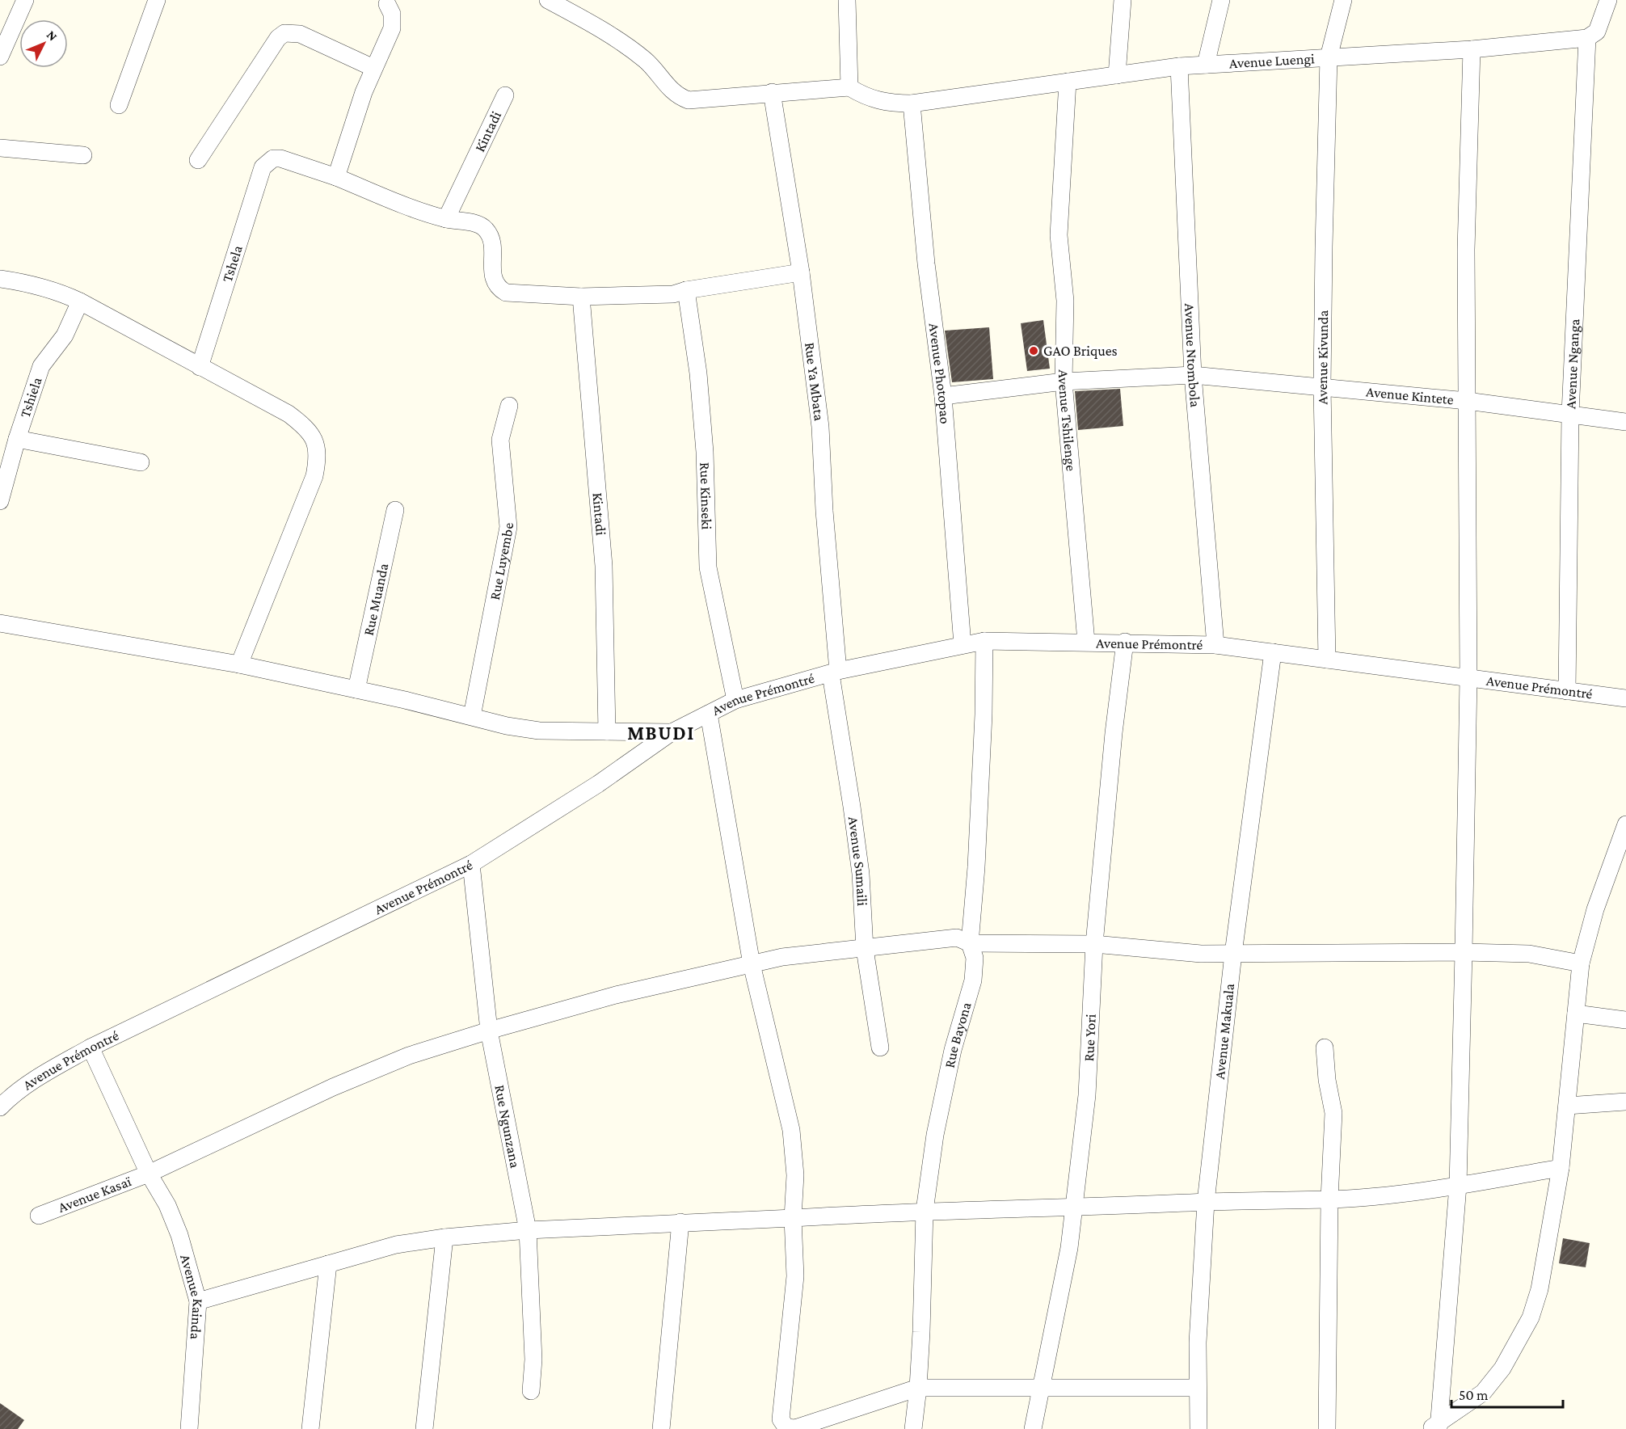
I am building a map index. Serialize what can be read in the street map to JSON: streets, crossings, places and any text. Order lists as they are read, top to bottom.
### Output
{
  "streets": {
    "street": [
      "Avenue Luengi",
      "Kintadi",
      "Tshela",
      "Avenue Ntombola",
      "Avenue Kivunda",
      "Avenue Nganga",
      "Avenue Photopao",
      "Rue Ya Mbata",
      "Avenue Kintete",
      "Tshiela",
      "Avenue Tshilenge",
      "Rue Kinseki",
      "Rue Luyembe",
      "Rue Muanda",
      "Avenue Prémontré",
      "Avenue Sumaili",
      "Avenue Makuala",
      "Rue Bayona",
      "Rue Yori",
      "Rue Ngunzana",
      "Avenue Kasaï",
      "Avenue Kainda"
    ]
  },
  "crossings": [
    ["Avenue Luengi", "Avenue Ntombola"],
    ["Avenue Luengi", "Avenue Kivunda"],
    ["Avenue Luengi", "Avenue Nganga"],
    ["Avenue Luengi", "Avenue Photopao"],
    ["Avenue Luengi", "Avenue Tshilenge"],
    ["Avenue Ntombola", "Avenue Kintete"],
    ["Avenue Ntombola", "Avenue Prémontré"],
    ["Avenue Kivunda", "Avenue Kintete"],
    ["Avenue Kivunda", "Avenue Prémontré"],
    ["Avenue Nganga", "Avenue Kintete"],
    ["Avenue Nganga", "Avenue Prémontré"],
    ["Avenue Photopao", "Avenue Kintete"],
    ["Avenue Photopao", "Avenue Prémontré"],
    ["Rue Ya Mbata", "Avenue Prémontré"],
    ["Rue Ya Mbata", "Avenue Sumaili"],
    ["Avenue Kintete", "Avenue Tshilenge"],
    ["Avenue Tshilenge", "Avenue Prémontré"],
    ["Rue Kinseki", "Avenue Prémontré"],
    ["Avenue Prémontré", "Avenue Sumaili"],
    ["Avenue Prémontré", "Avenue Makuala"],
    ["Avenue Prémontré", "Rue Bayona"],
    ["Avenue Prémontré", "Rue Yori"],
    ["Avenue Prémontré", "Rue Ngunzana"],
    ["Avenue Prémontré", "Avenue Kainda"],
    ["Avenue Sumaili", "Avenue Kasaï"],
    ["Avenue Makuala", "Avenue Kasaï"],
    ["Rue Bayona", "Avenue Kasaï"],
    ["Rue Yori", "Avenue Kasaï"],
    ["Rue Ngunzana", "Avenue Kasaï"],
    ["Avenue Kasaï", "Avenue Kainda"]
  ],
  "districts": ["MBUDI"],
  "places": ["GAO Briques"],
  "scale_bar": "50 m",
  "north": "top right"
}
